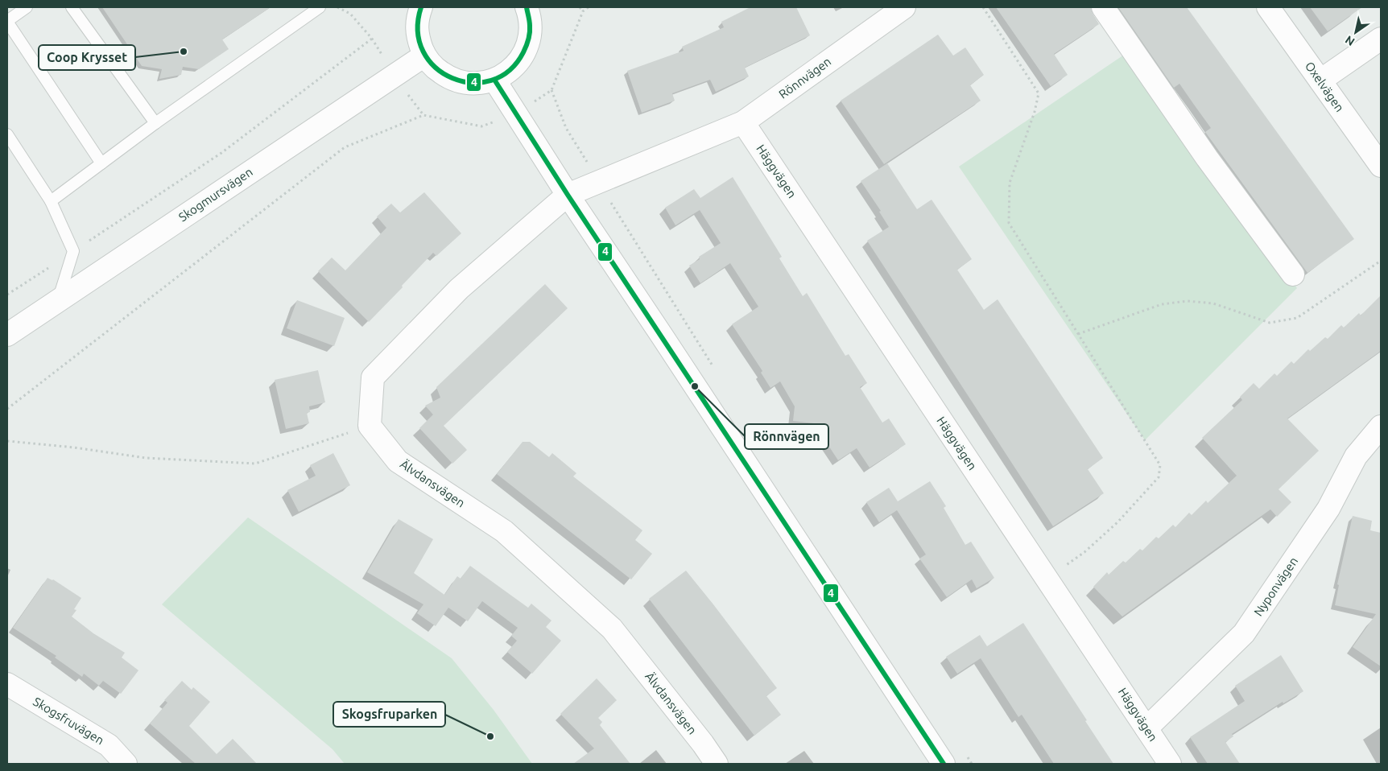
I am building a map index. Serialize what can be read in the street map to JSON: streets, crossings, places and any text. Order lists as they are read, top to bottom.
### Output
{
  "streets": {
    "street": [
      "Rönnvägen",
      "Oxelvägen",
      "Häggvägen",
      "Skogmursvägen",
      "Älvdansvägen",
      "Nyponvägen",
      "Skogsfruvägen"
    ]
  },
  "crossings": [
    ["Rönnvägen", "Häggvägen"],
    ["Häggvägen", "Nyponvägen"]
  ],
  "places": ["Coop Krysset", "Rönnvägen", "Skogsfruparken"],
  "lines": ["transit line 4"],
  "north": "bottom left"
}
